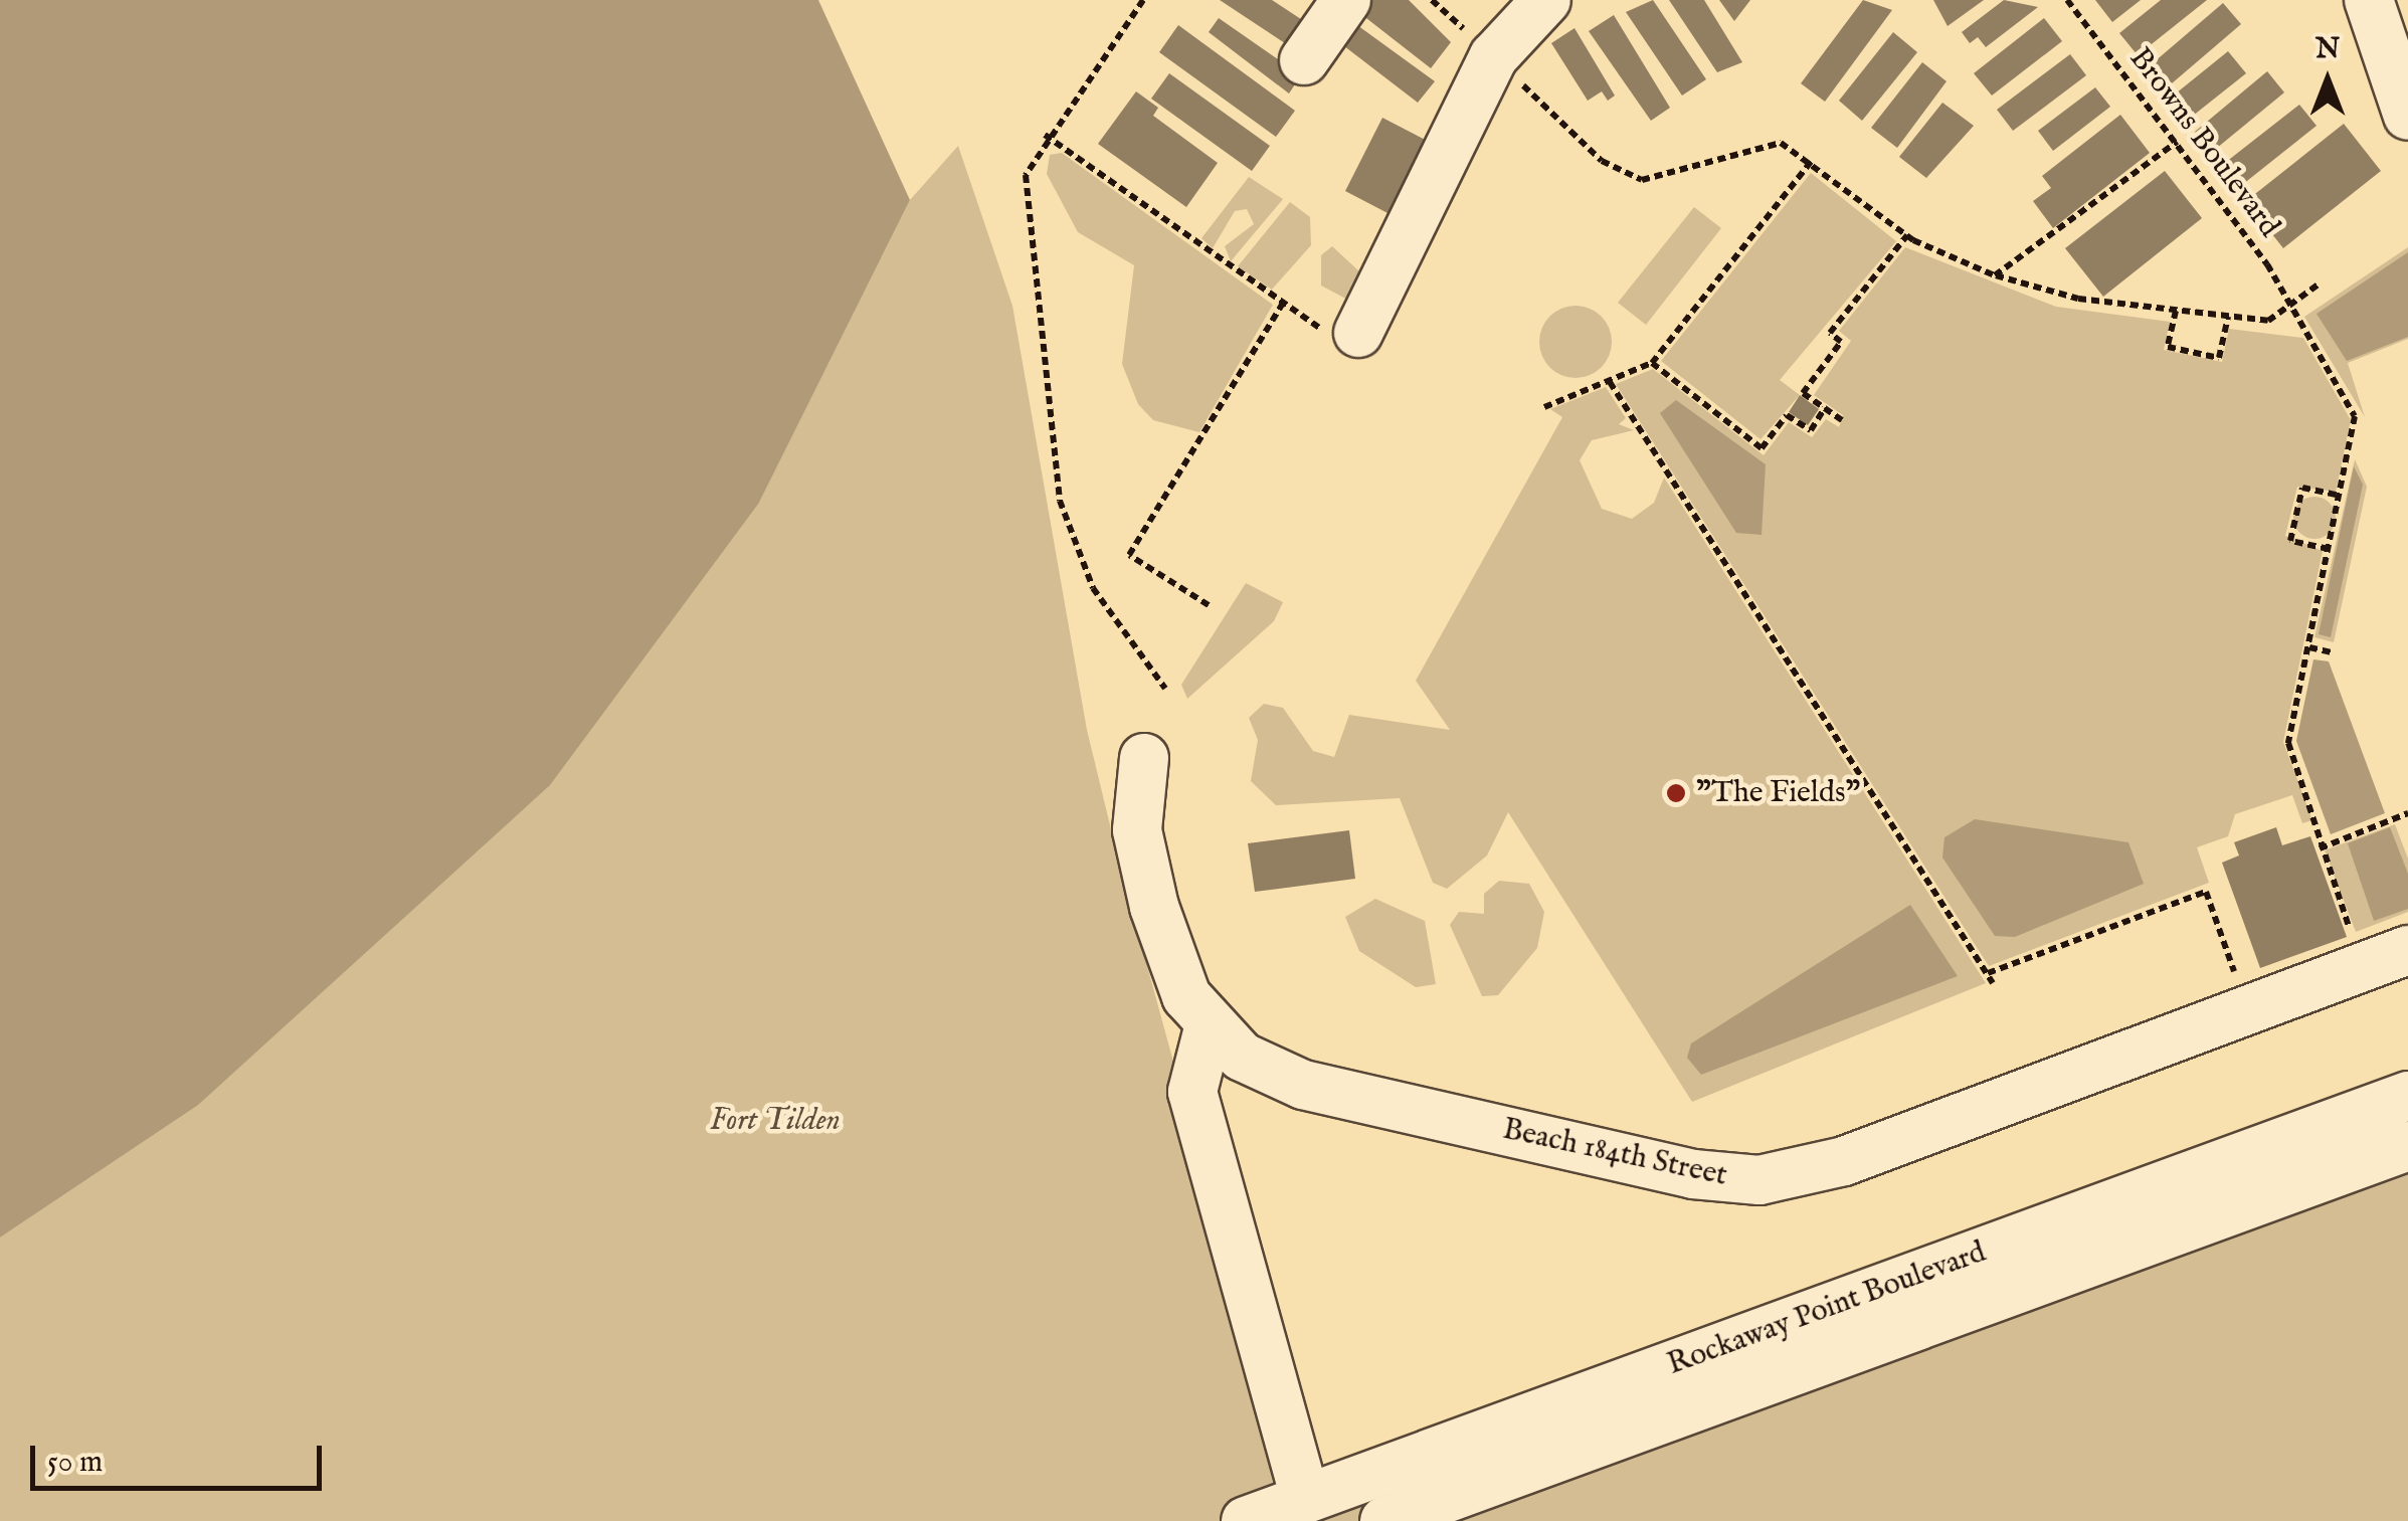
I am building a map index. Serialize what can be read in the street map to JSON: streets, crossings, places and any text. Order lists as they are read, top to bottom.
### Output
{
  "streets": {
    "street": ["Beach 184th Street", "Rockaway Point Boulevard"],
    "path": ["Browns Boulevard"]
  },
  "parks": ["Fort Tilden"],
  "places": ["\"The Fields\""],
  "scale_bar": "50 m",
  "north": "top"
}
